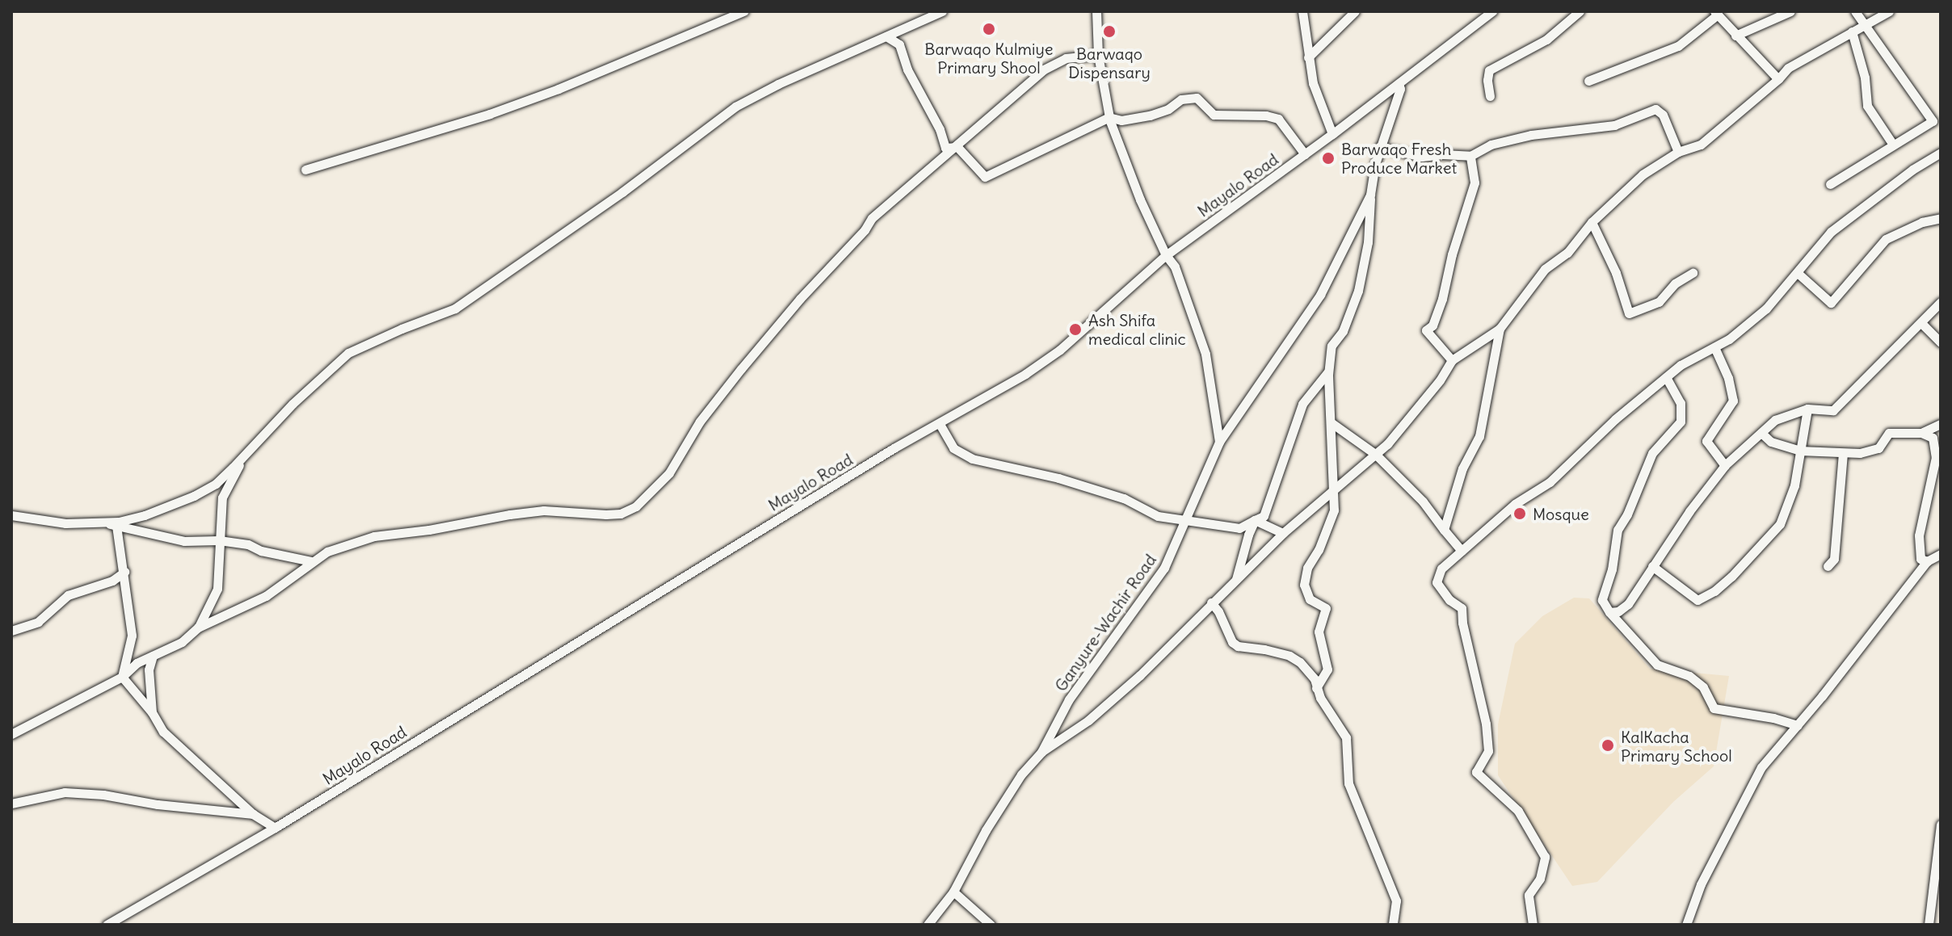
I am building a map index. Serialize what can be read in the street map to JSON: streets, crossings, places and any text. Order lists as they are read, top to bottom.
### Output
{
  "streets": {
    "street": ["Mayalo Road", "Ganyure-Wachir Road"]
  },
  "crossings": [
    ["Mayalo Road", "Ganyure-Wachir Road"]
  ],
  "places": [
    "Barwaqo Kulmiye Primary Shool",
    "Barwaqo Dispensary",
    "Barwaqo Fresh Produce Market",
    "Ash Shifa medical clinic",
    "Mosque",
    "KalKacha Primary School"
  ]
}
